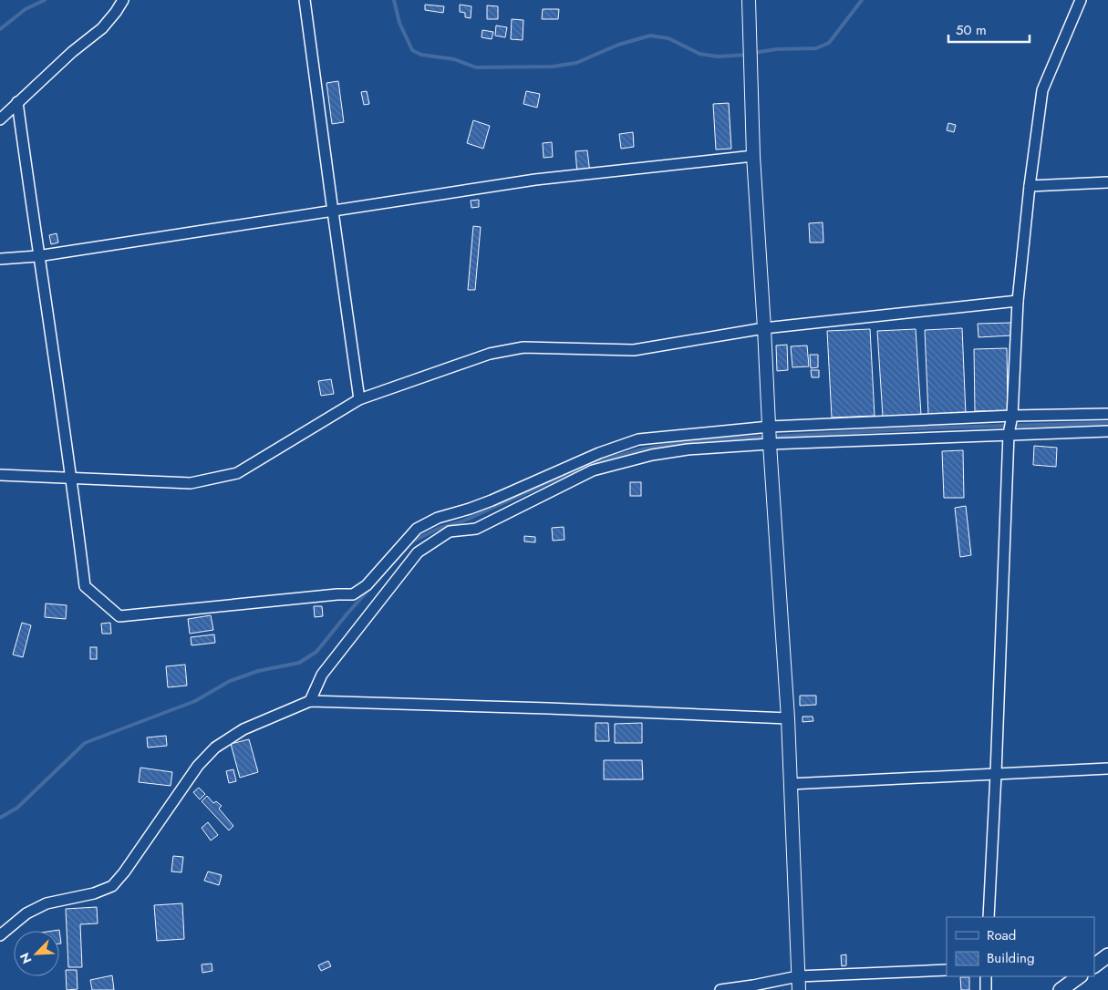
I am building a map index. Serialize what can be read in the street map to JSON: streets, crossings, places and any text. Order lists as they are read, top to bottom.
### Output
{
  "legend": ["Road", "Building"],
  "scale_bar": "50 m",
  "north": "bottom left"
}
